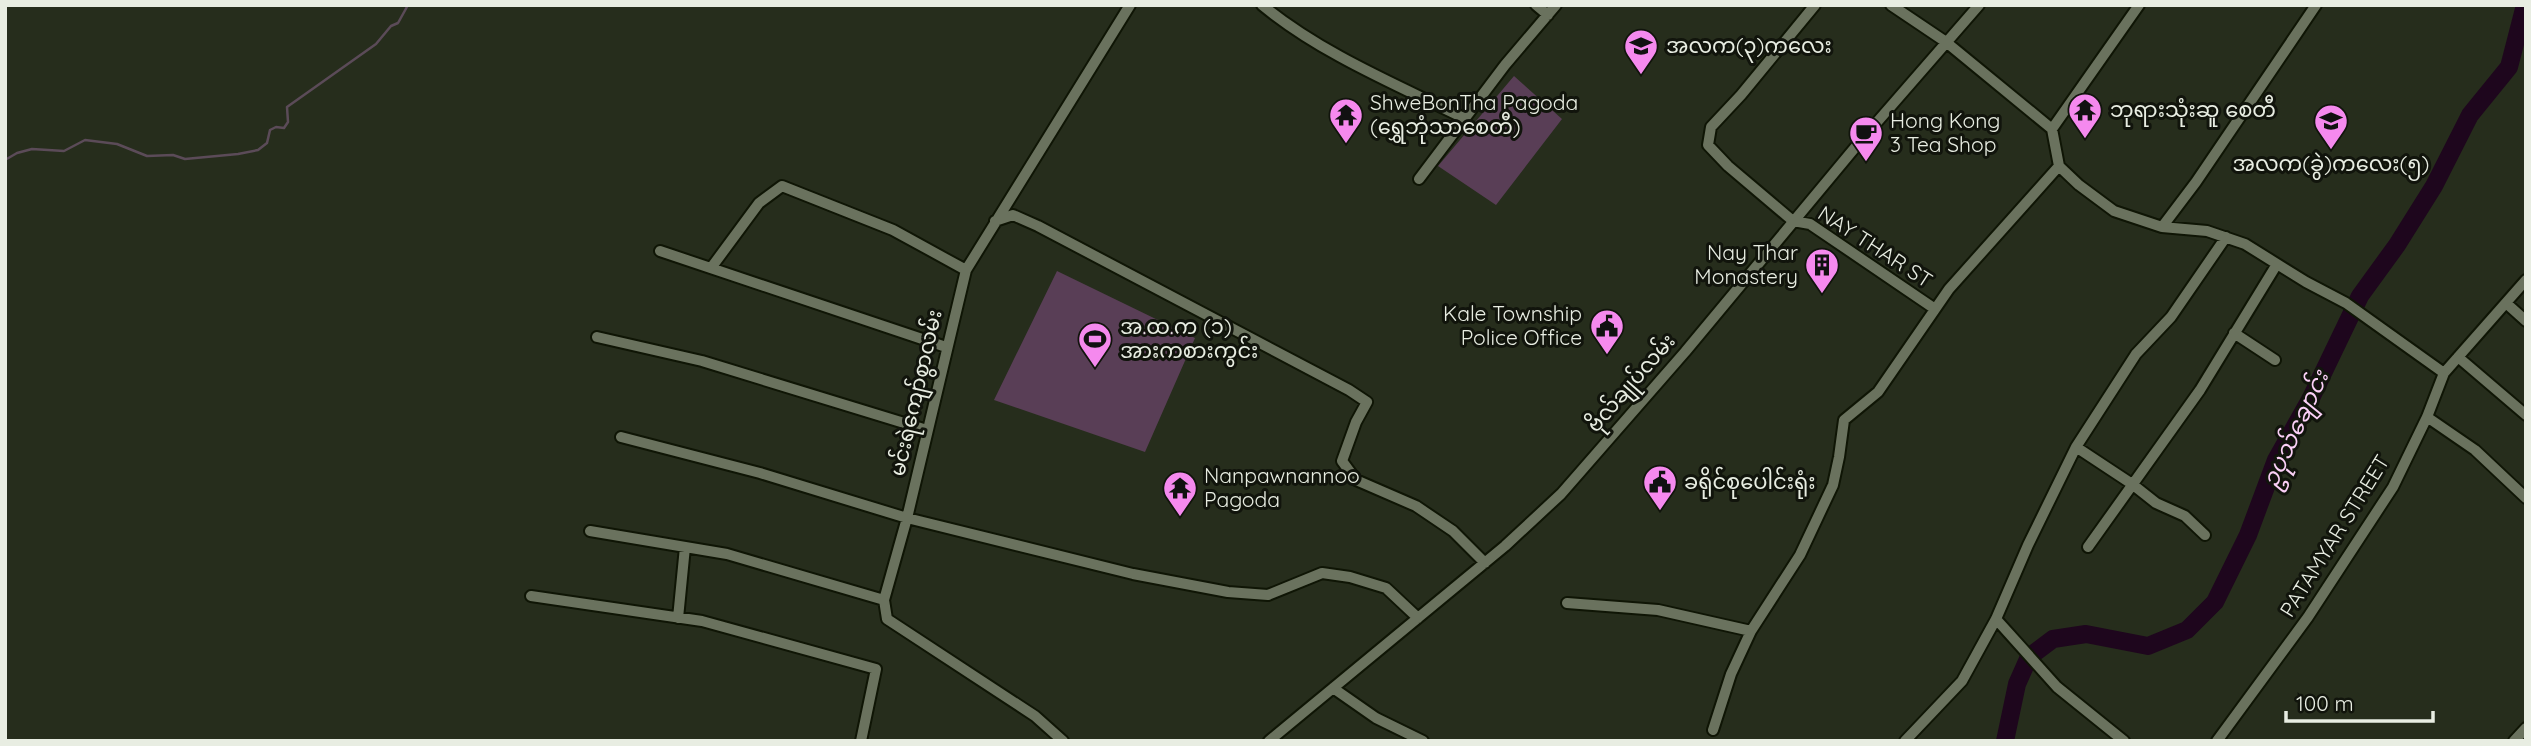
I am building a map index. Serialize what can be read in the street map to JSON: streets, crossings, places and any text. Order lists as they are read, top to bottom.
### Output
{
  "streets": {
    "street": [
      "NAY THAR ST",
      "ဗိုလ်ချုပ်လမ်း",
      "မင်းရဲကျော်စွာလမ်း",
      "PATAMYAR STREET"
    ]
  },
  "crossings": [
    ["NAY THAR ST", "ဗိုလ်ချုပ်လမ်း"]
  ],
  "water": ["ဥပုသ်ချောင်း"],
  "places": {
    "school or university": ["အလက(၃)ကလေး", "အလက(ခွဲ)ကလေး(၅)"],
    "temple": ["ဘုရားသုံးဆူ စေတီ", "ShweBonTha Pagoda (ရွှေဘုံသာစေတီ)", "Nanpawnannoo Pagoda"],
    "cafe": ["Hong Kong 3 Tea Shop"],
    "building": ["Nay Thar Monastery"],
    "public building": ["Kale Township Police Office", "ခရိုင်စုပေါင်းရုံး"],
    "sports": ["အ.ထ.က (၁) အားကစားကွင်း"]
  },
  "scale_bar": "100 m"
}
